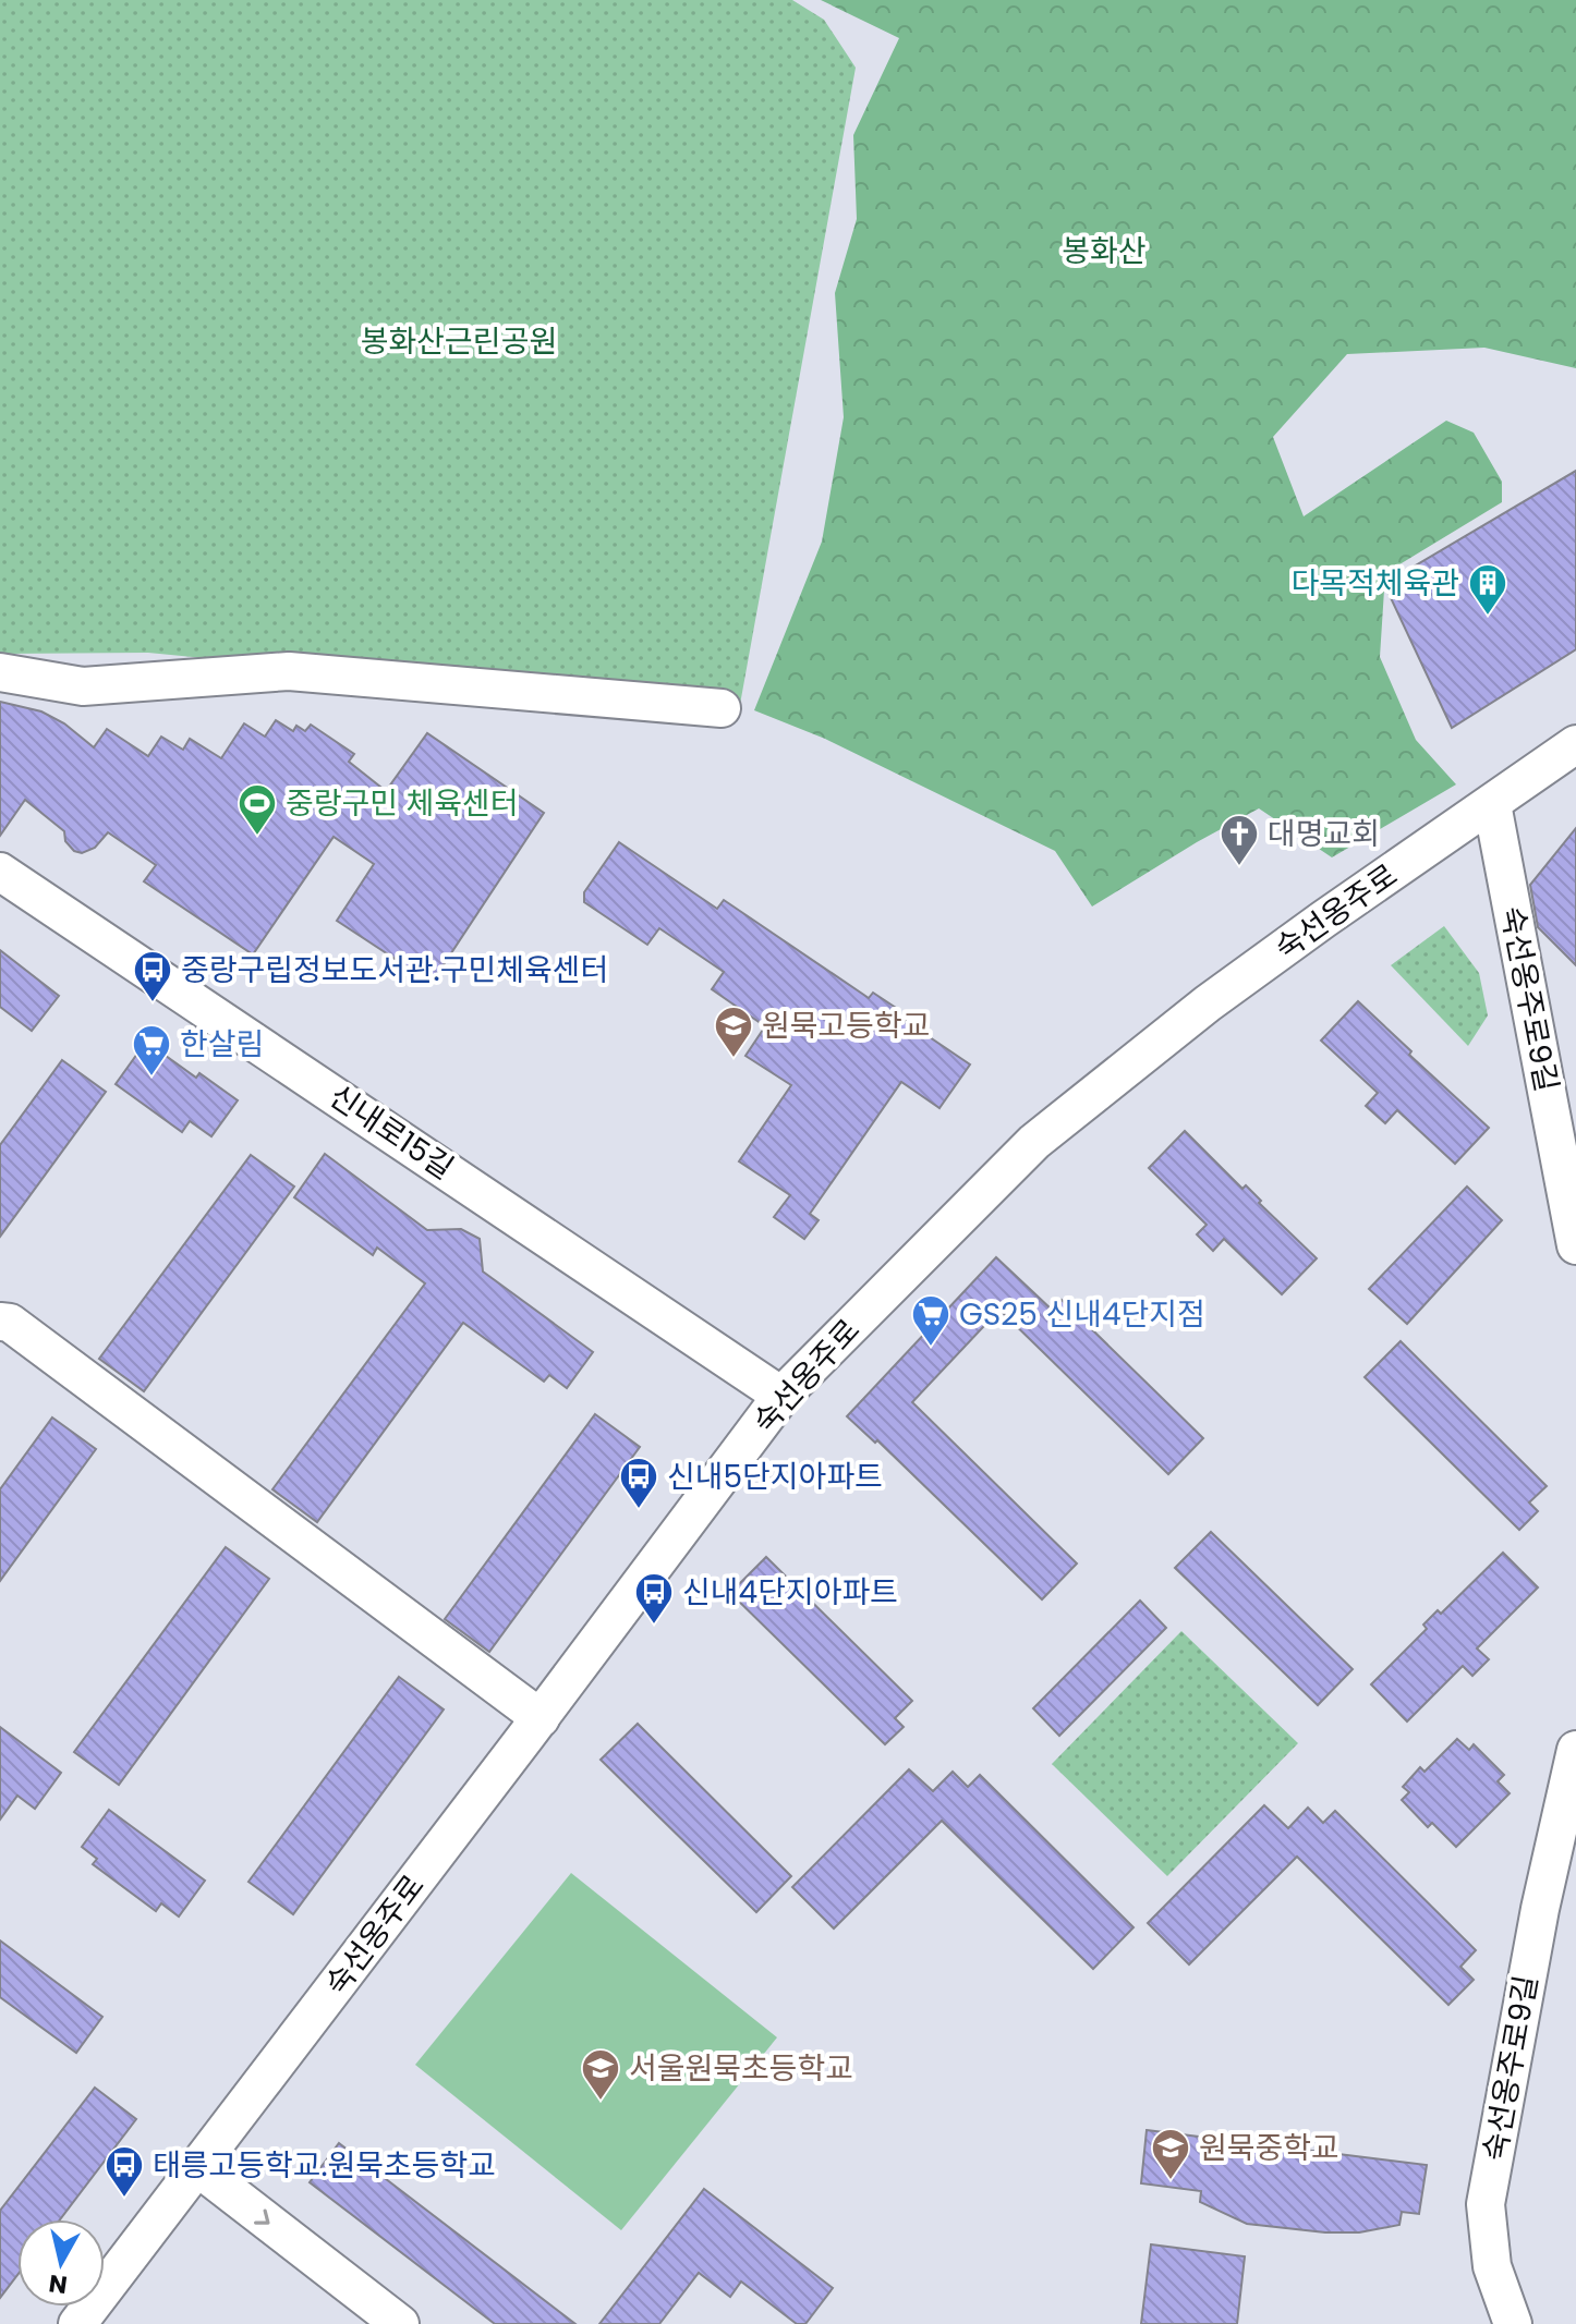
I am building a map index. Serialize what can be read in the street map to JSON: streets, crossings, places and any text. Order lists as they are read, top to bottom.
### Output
{
  "streets": {
    "street": ["숙선옹주로", "숙선옹주로9길", "신내로15길"]
  },
  "crossings": [
    ["숙선옹주로", "숙선옹주로9길"],
    ["숙선옹주로", "신내로15길"]
  ],
  "parks": ["봉화산", "봉화산근린공원"],
  "places": {
    "building": ["다목적체육관"],
    "sports": ["중랑구민 체육센터"],
    "church": ["대명교회"],
    "bus stop": [
      "중랑구립정보도서관.구민체육센터",
      "신내5단지아파트",
      "신내4단지아파트",
      "태릉고등학교.원묵초등학교"
    ],
    "school or university": ["원묵고등학교", "서울원묵초등학교", "원묵중학교"],
    "supermarket": ["한살림", "GS25 신내4단지점"]
  },
  "north": "bottom"
}
